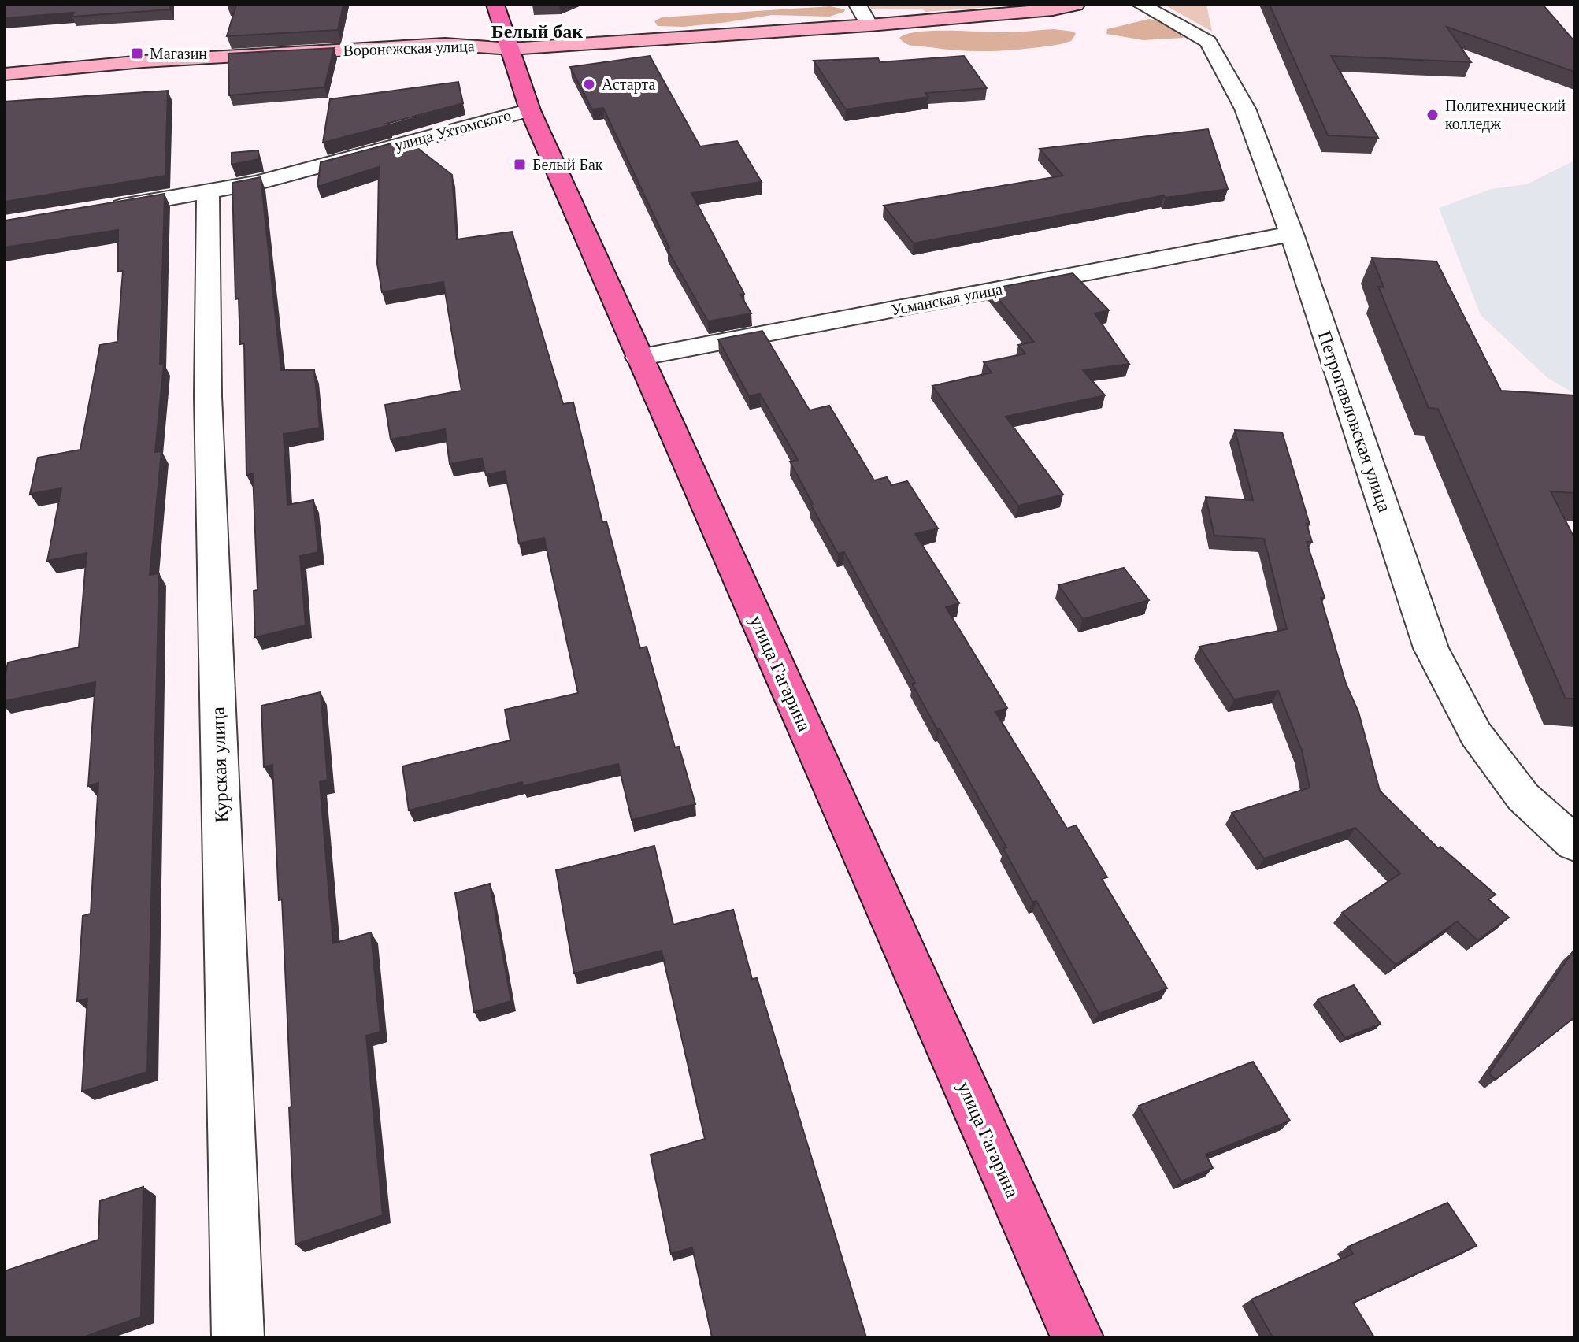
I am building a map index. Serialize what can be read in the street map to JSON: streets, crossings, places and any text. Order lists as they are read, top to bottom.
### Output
{
  "streets": {
    "main road": ["Воронежская улица", "улица Гагарина"],
    "street": [
      "улица Ухтомского",
      "Усманская улица",
      "Петропавловская улица",
      "Курская улица"
    ]
  },
  "crossings": [
    ["Воронежская улица", "улица Гагарина"],
    ["улица Ухтомского", "улица Гагарина"],
    ["улица Ухтомского", "Курская улица"],
    ["Усманская улица", "Петропавловская улица"],
    ["Усманская улица", "улица Гагарина"]
  ],
  "districts": ["Белый бак"],
  "places": {
    "transit": ["Магазин", "Белый Бак"],
    "other": ["Астарта", "Политехнический колледж"]
  }
}
